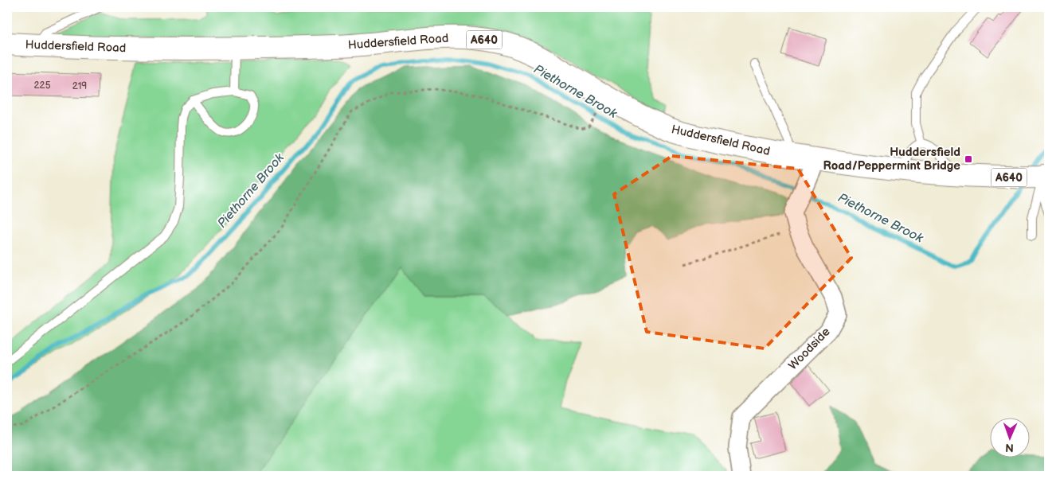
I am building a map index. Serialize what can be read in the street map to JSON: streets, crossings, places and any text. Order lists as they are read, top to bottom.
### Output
{
  "streets": {
    "main road": ["A640", "Huddersfield Road"],
    "street": ["Woodside"]
  },
  "water": ["Piethorne Brook"],
  "places": {
    "transit": ["Huddersfield Road/Peppermint Bridge"]
  },
  "house_numbers": ["225", "219"],
  "north": "bottom"
}
